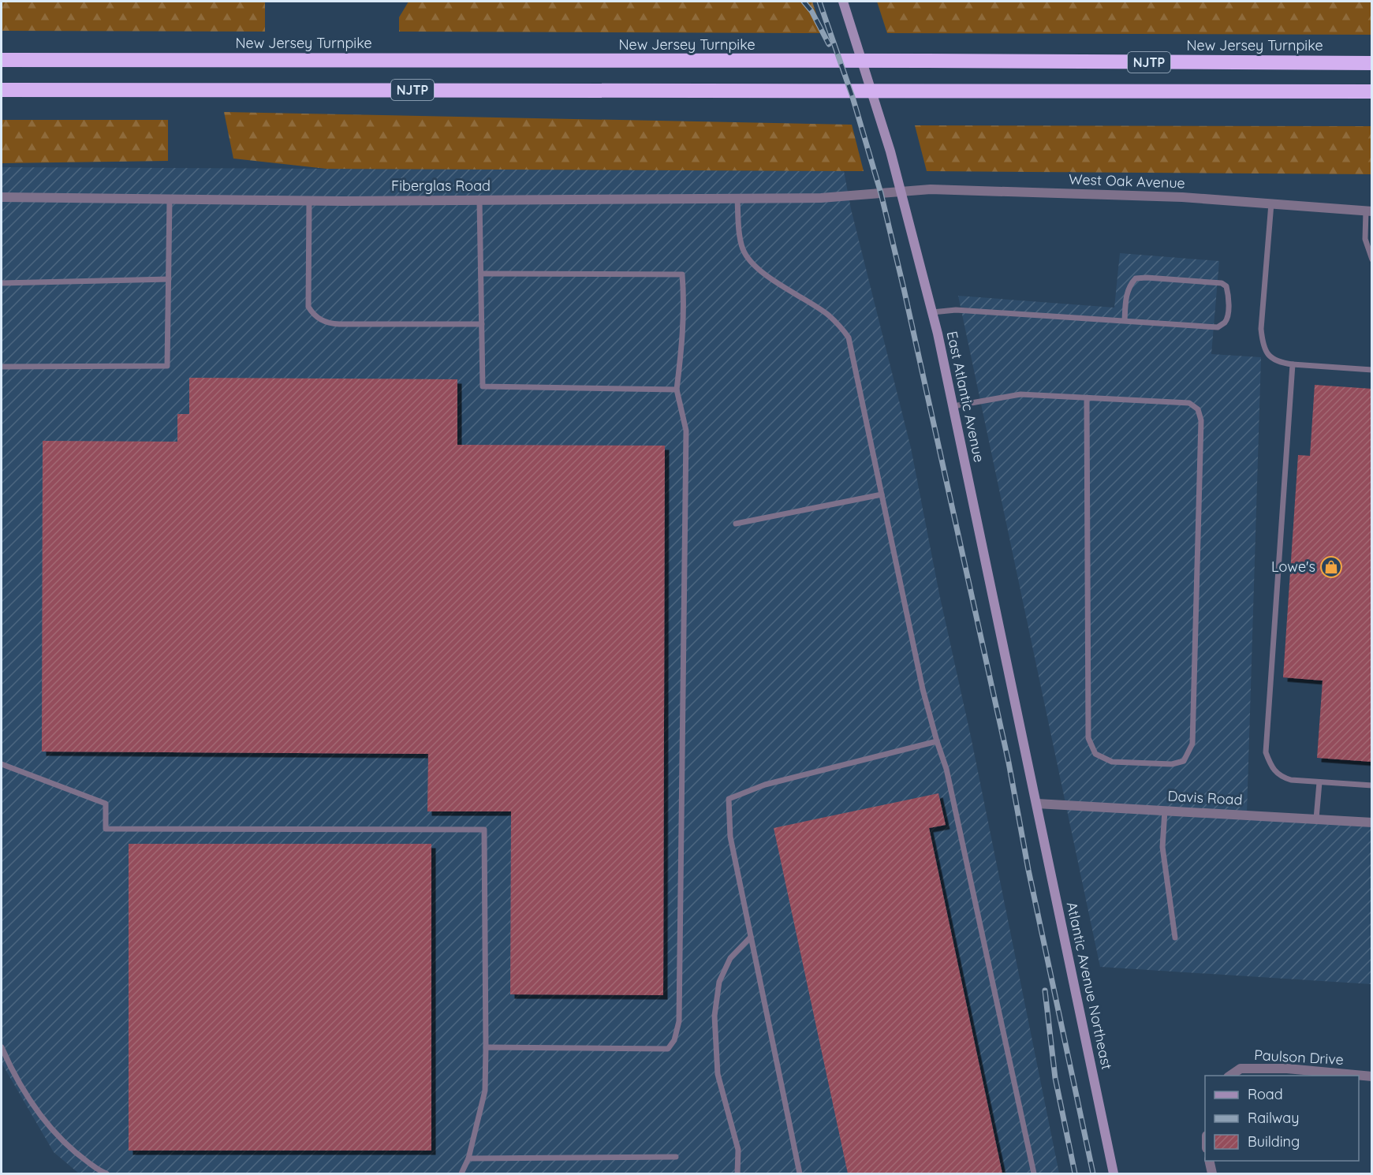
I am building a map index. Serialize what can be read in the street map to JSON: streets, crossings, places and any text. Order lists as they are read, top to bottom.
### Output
{
  "streets": {
    "highway": ["New Jersey Turnpike", "NJTP"],
    "street": [
      "West Oak Avenue",
      "Fiberglas Road",
      "East Atlantic Avenue",
      "Davis Road",
      "Atlantic Avenue Northeast",
      "Paulson Drive"
    ]
  },
  "crossings": [
    ["West Oak Avenue", "Fiberglas Road"],
    ["West Oak Avenue", "East Atlantic Avenue"],
    ["East Atlantic Avenue", "Davis Road"],
    ["East Atlantic Avenue", "Atlantic Avenue Northeast"],
    ["Davis Road", "Atlantic Avenue Northeast"]
  ],
  "places": {
    "shop": ["Lowe's"]
  },
  "legend": ["Road", "Railway", "Building"]
}
